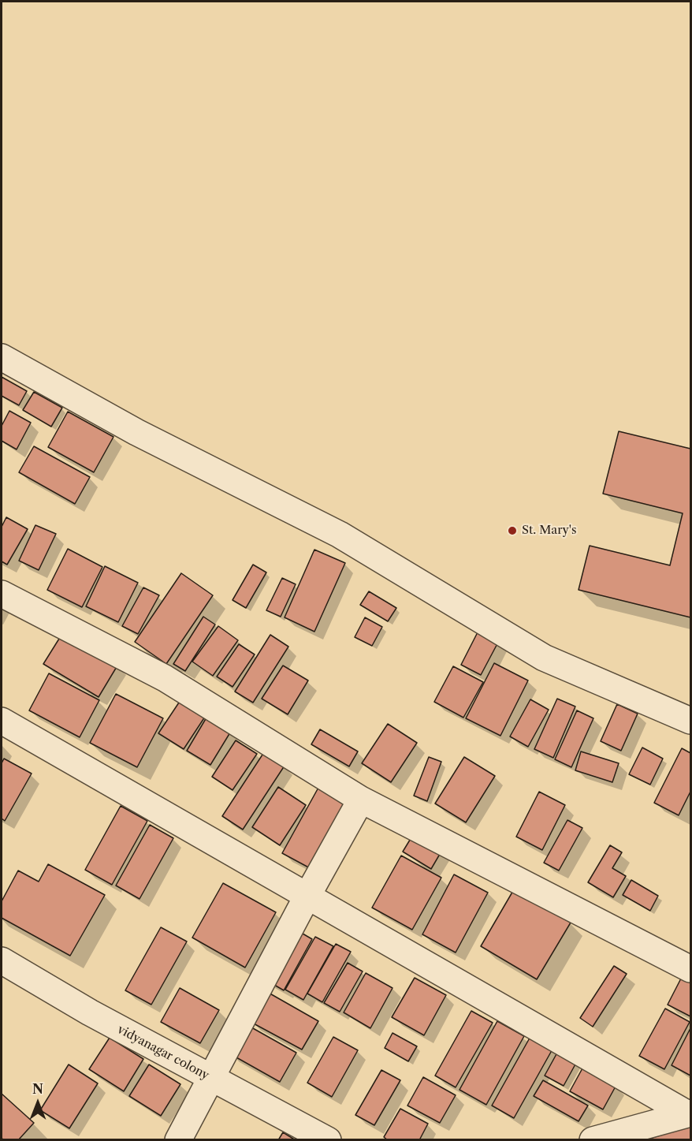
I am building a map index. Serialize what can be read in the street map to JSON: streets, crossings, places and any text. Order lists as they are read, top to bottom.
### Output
{
  "streets": {
    "street": ["vidyanagar colony"]
  },
  "places": ["St. Mary's"],
  "north": "top"
}
